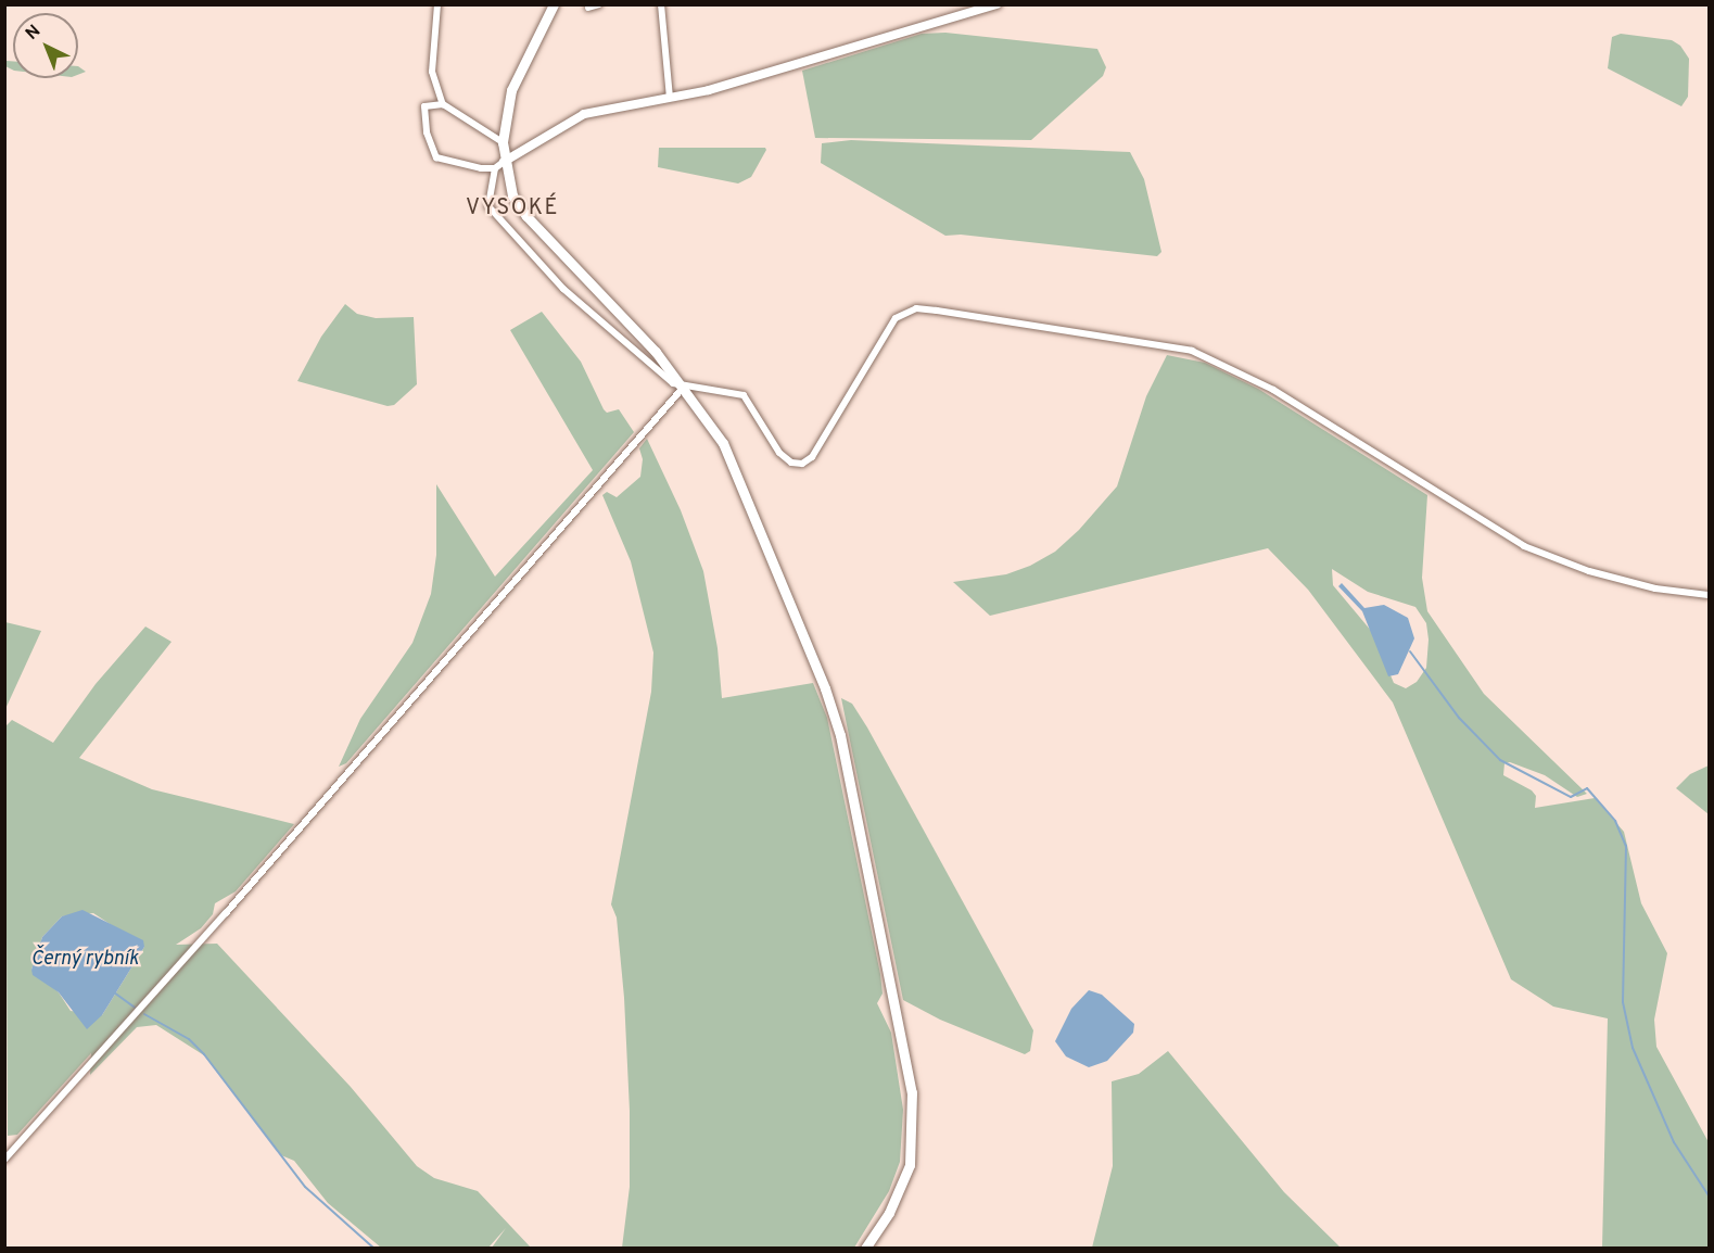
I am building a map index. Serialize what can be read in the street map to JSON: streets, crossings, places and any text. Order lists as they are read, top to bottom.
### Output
{
  "districts": ["VYSOKÉ"],
  "water": ["Černý rybník"],
  "north": "top left"
}
